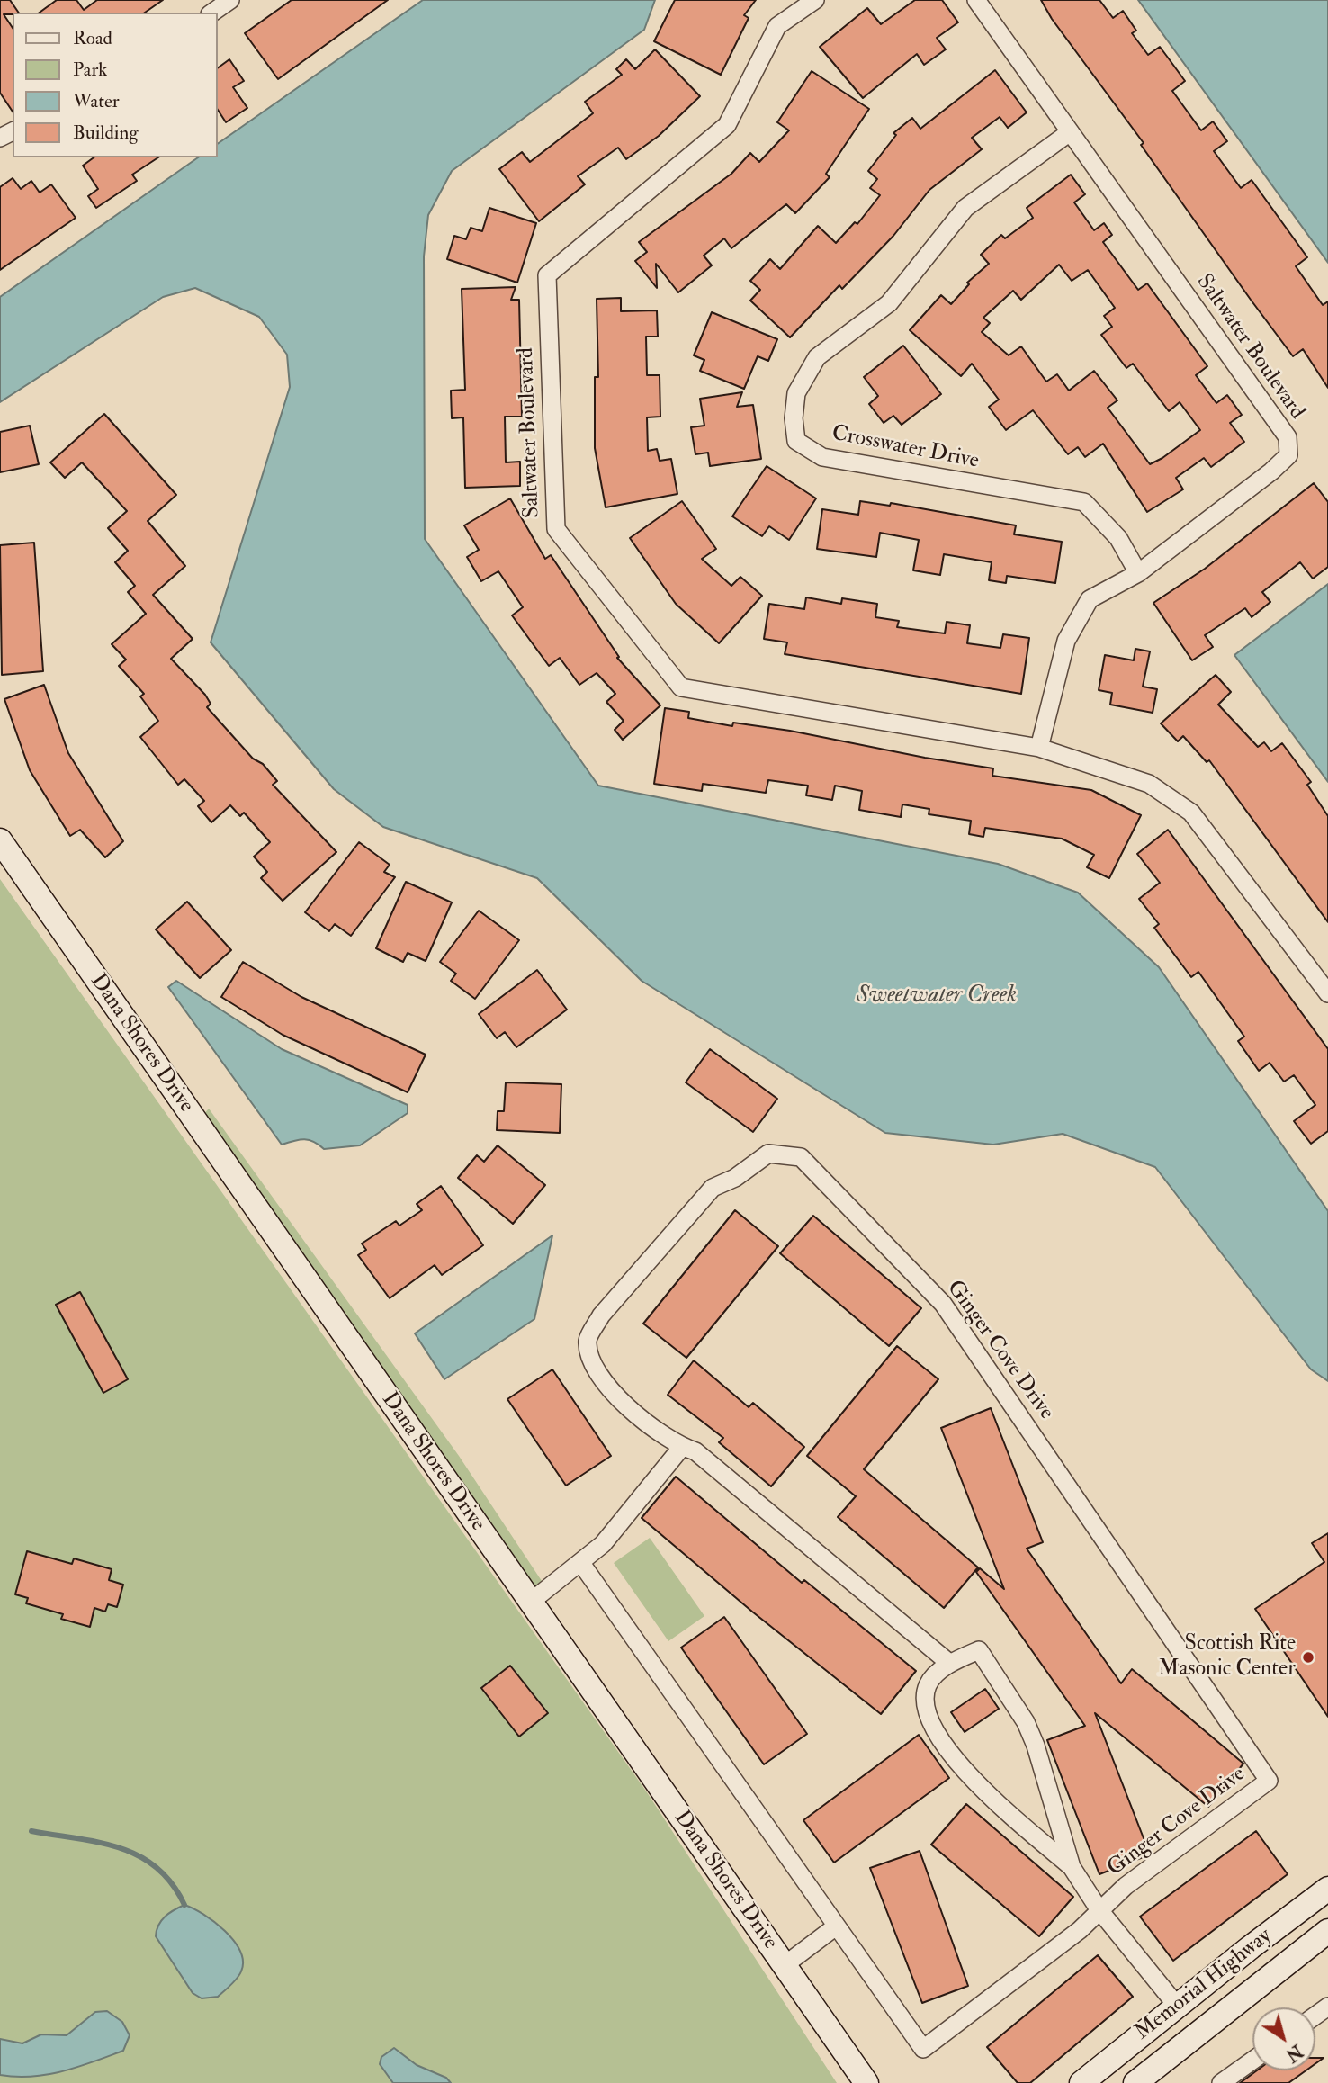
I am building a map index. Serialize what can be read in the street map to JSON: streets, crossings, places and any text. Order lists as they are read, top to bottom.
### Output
{
  "streets": {
    "street": [
      "Saltwater Boulevard",
      "Crosswater Drive",
      "Dana Shores Drive",
      "Ginger Cove Drive",
      "Memorial Highway"
    ]
  },
  "crossings": [
    ["Saltwater Boulevard", "Crosswater Drive"],
    ["Ginger Cove Drive", "Memorial Highway"]
  ],
  "water": ["Sweetwater Creek"],
  "places": ["Scottish Rite Masonic Center"],
  "legend": [
    "Road",
    "Park",
    "Water",
    "Building"
  ],
  "north": "bottom right"
}
